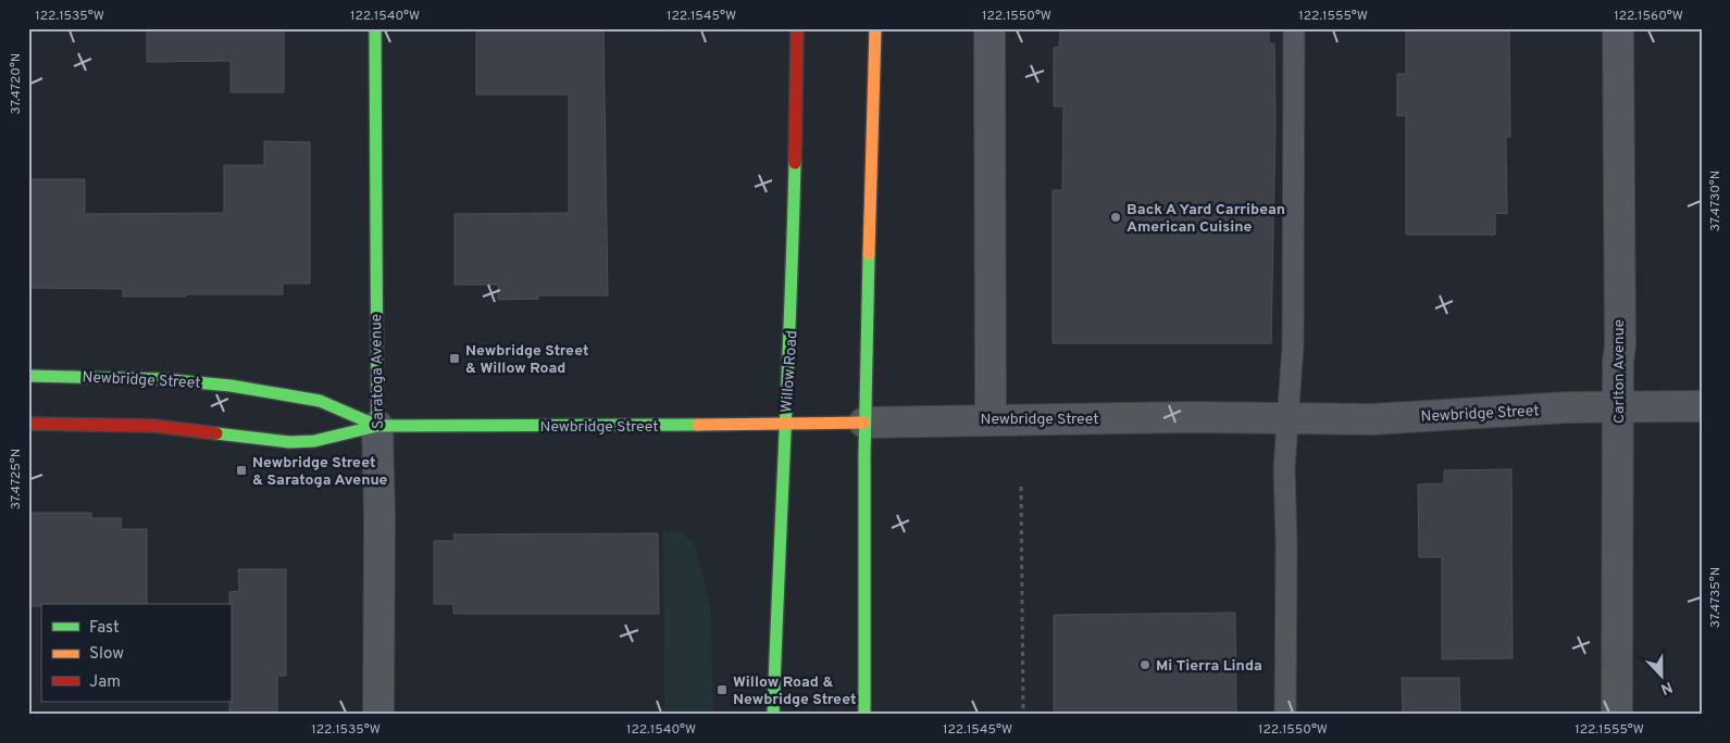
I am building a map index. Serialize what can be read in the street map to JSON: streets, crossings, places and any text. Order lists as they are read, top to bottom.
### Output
{
  "streets": {
    "main road": ["Saratoga Avenue", "Willow Road", "Newbridge Street"],
    "street": ["Carlton Avenue"]
  },
  "crossings": [
    ["Saratoga Avenue", "Newbridge Street"],
    ["Willow Road", "Newbridge Street"],
    ["Carlton Avenue", "Newbridge Street"]
  ],
  "places": {
    "other": ["Back A Yard Carribean American Cuisine", "Mi Tierra Linda"],
    "transit": ["Newbridge Street & Willow Road", "Newbridge Street & Saratoga Avenue", "Willow Road & Newbridge Street"]
  },
  "legend": ["Fast", "Slow", "Jam"],
  "north": "bottom",
  "coordinates": [
    "122.1535°W",
    "122.1540°W",
    "122.1545°W",
    "122.1550°W",
    "122.1555°W",
    "122.1560°W",
    "37.4720°N",
    "37.4730°N",
    "37.4725°N",
    "37.4735°N"
  ]
}
